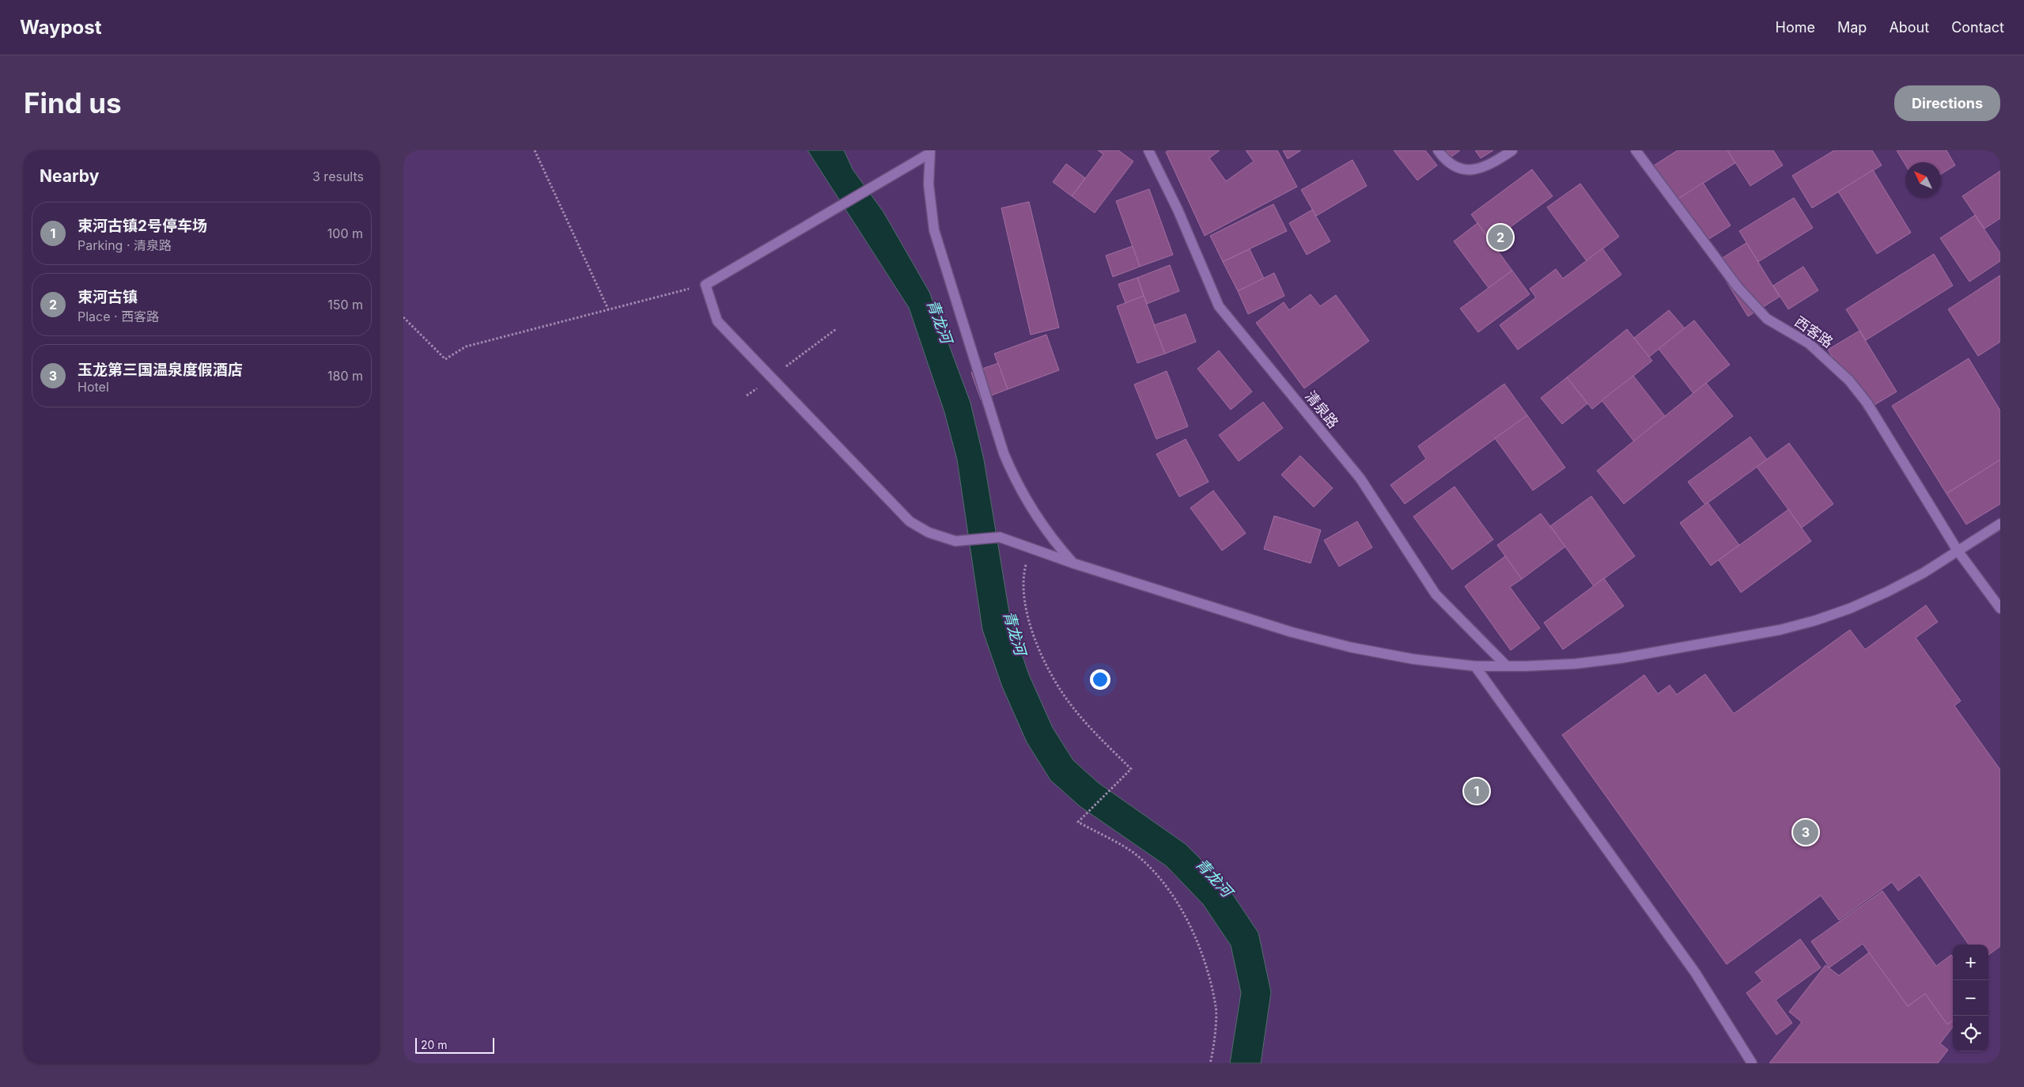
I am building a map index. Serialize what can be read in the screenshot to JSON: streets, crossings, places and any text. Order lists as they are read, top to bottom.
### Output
{
  "streets": {
    "street": ["西客路", "清泉路"]
  },
  "water": ["青龙河"],
  "scale_bar": "20 m",
  "north": "top left",
  "page": {
    "header": "Waypost",
    "nav": [
      "Home",
      "Map",
      "About",
      "Contact"
    ],
    "buttons": "Directions",
    "title": "Find us",
    "heading": ["Nearby", "3 results"],
    "list": [
      {
        "mark": "1",
        "name": "束河古镇2号停车场",
        "note": "Parking · 清泉路",
        "value": "100 m"
      },
      {
        "mark": "2",
        "name": "束河古镇",
        "note": "Place · 西客路",
        "value": "150 m"
      },
      {
        "mark": "3",
        "name": "玉龙第三国温泉度假酒店",
        "note": "Hotel",
        "value": "180 m"
      }
    ],
    "pins": ["2", "1", "3"],
    "map_buttons": ["+", "−"],
    "scale": "20 m"
  }
}
